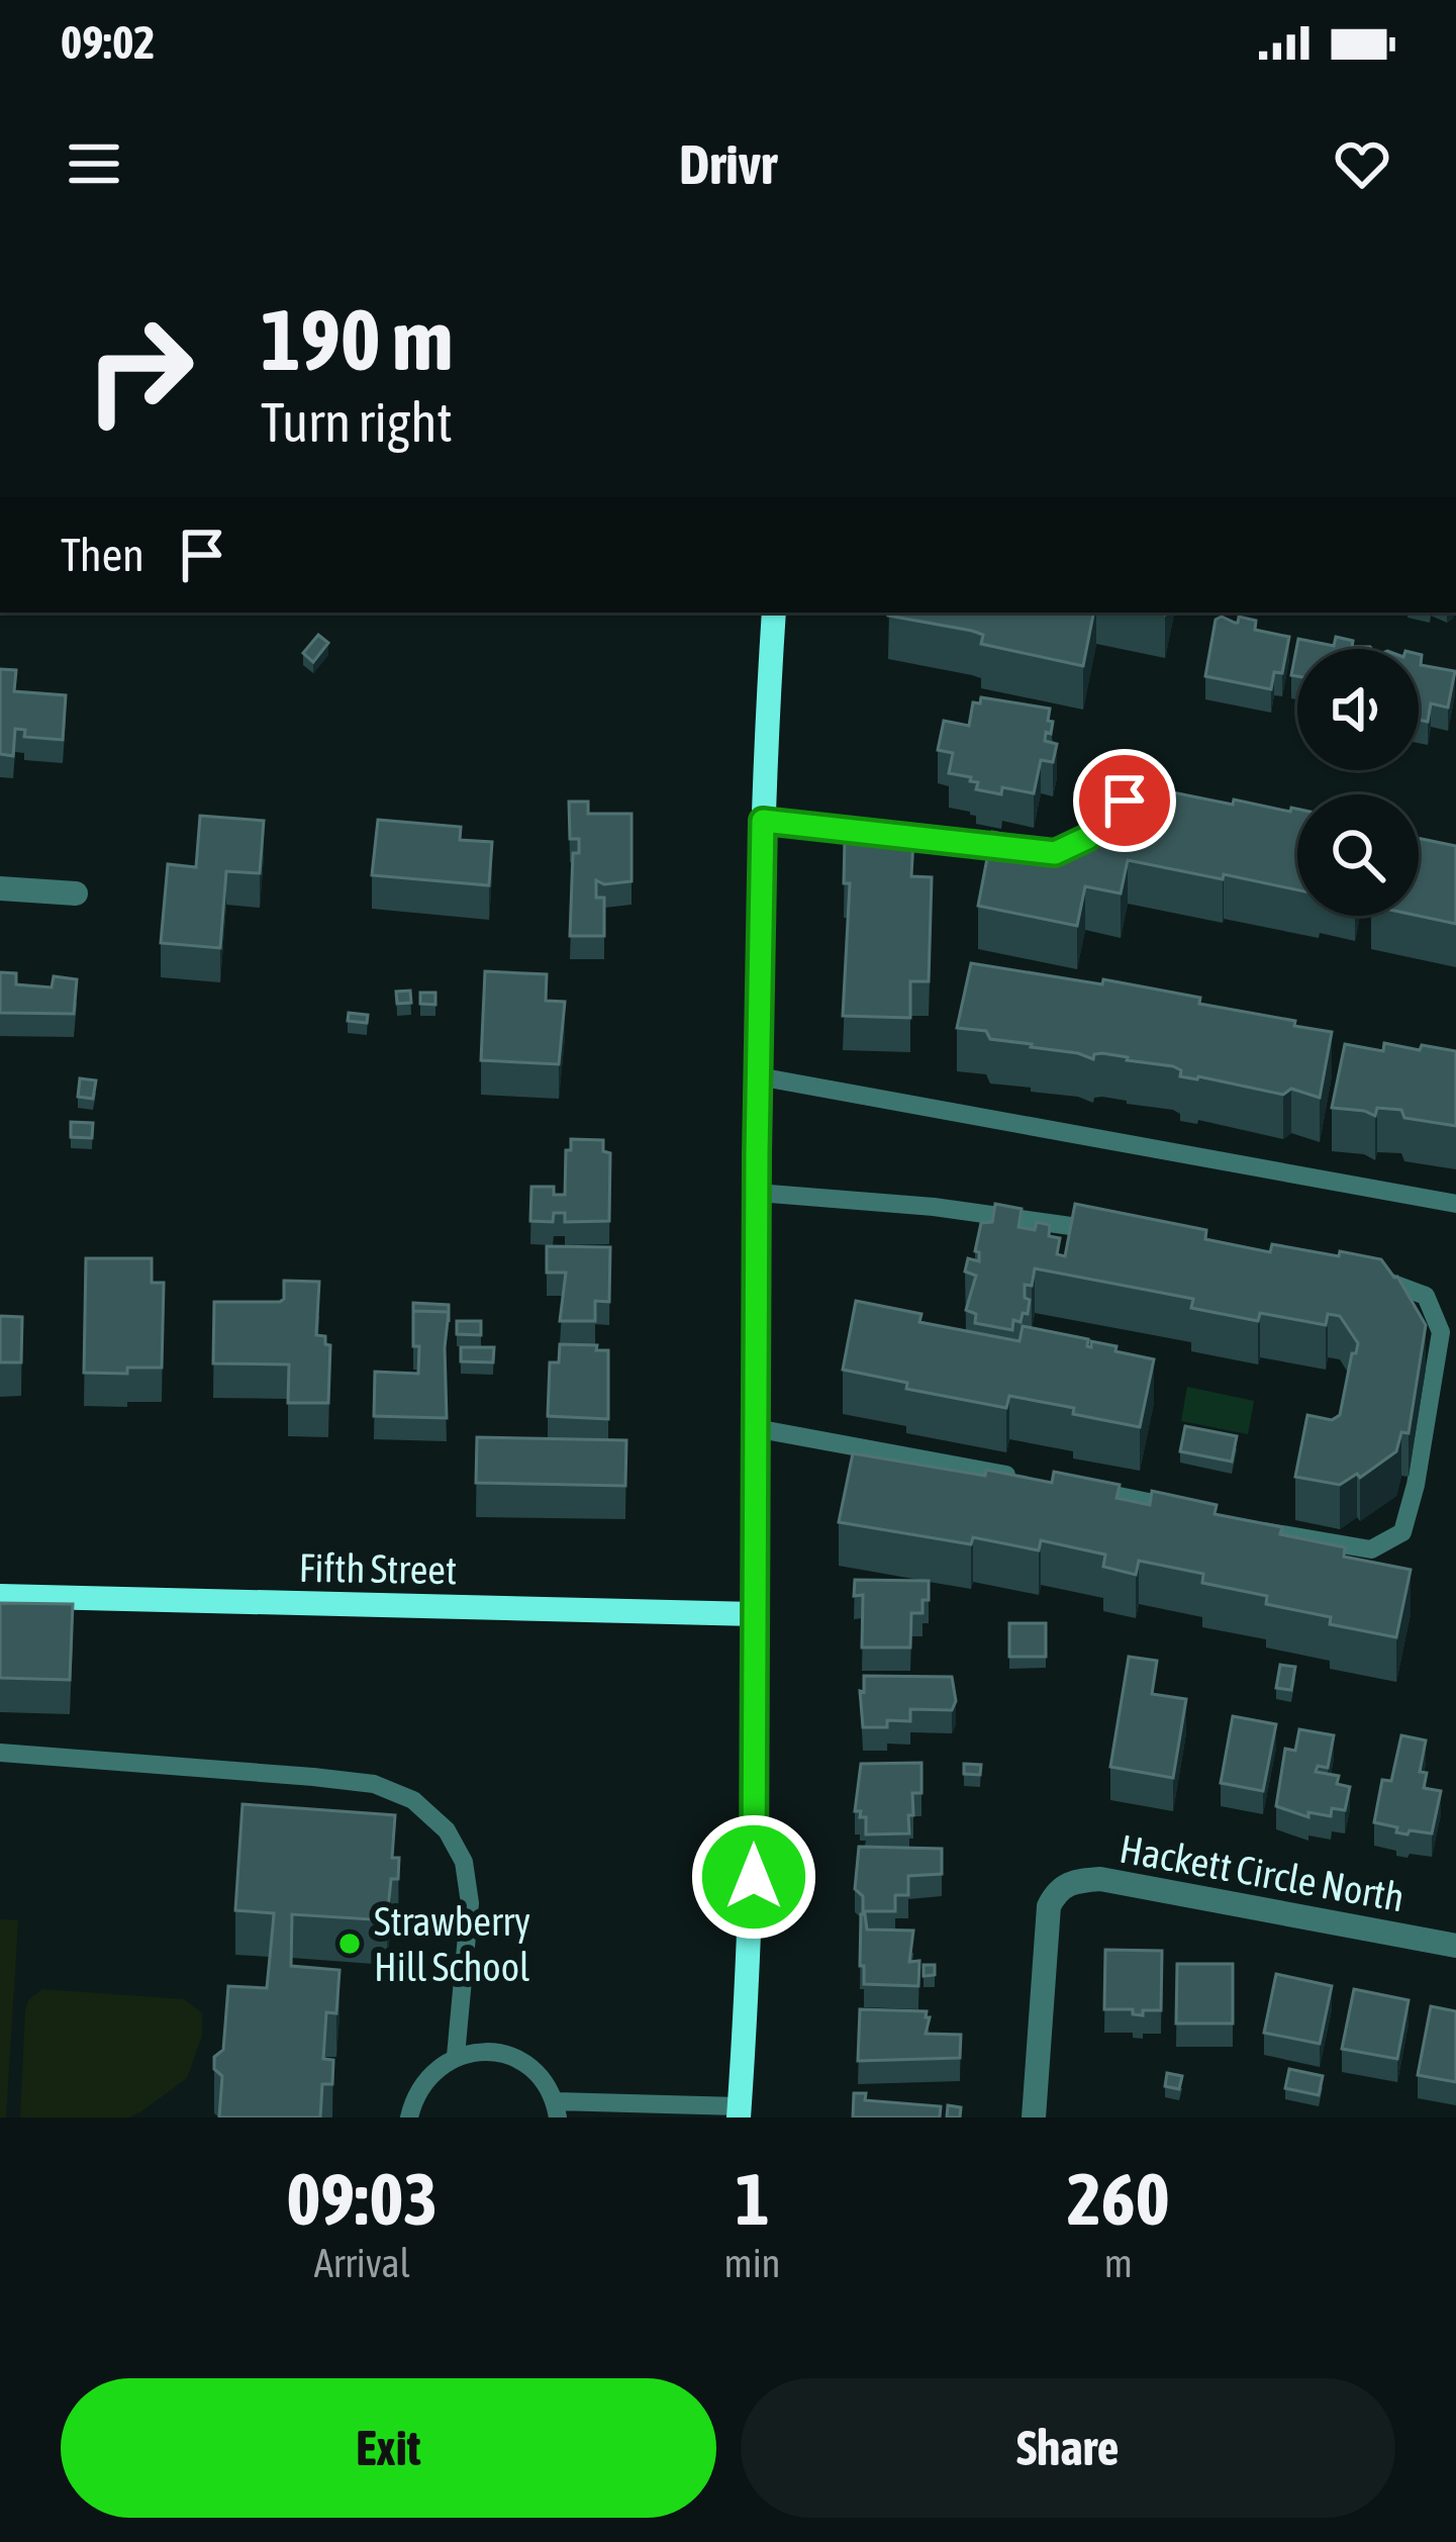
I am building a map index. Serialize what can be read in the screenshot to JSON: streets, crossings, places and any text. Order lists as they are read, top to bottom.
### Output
{
  "streets": {
    "main road": ["Fifth Street"],
    "street": ["Hackett Circle North"]
  },
  "places": ["Strawberry Hill School"],
  "page": {
    "status": "09:02",
    "header": "Drivr",
    "turn": ["190 m", "Turn right"],
    "then": "Then",
    "eta": [
      "09:03",
      "Arrival",
      "1",
      "min",
      "260",
      "m"
    ],
    "buttons": ["Exit", "Share"]
  }
}
